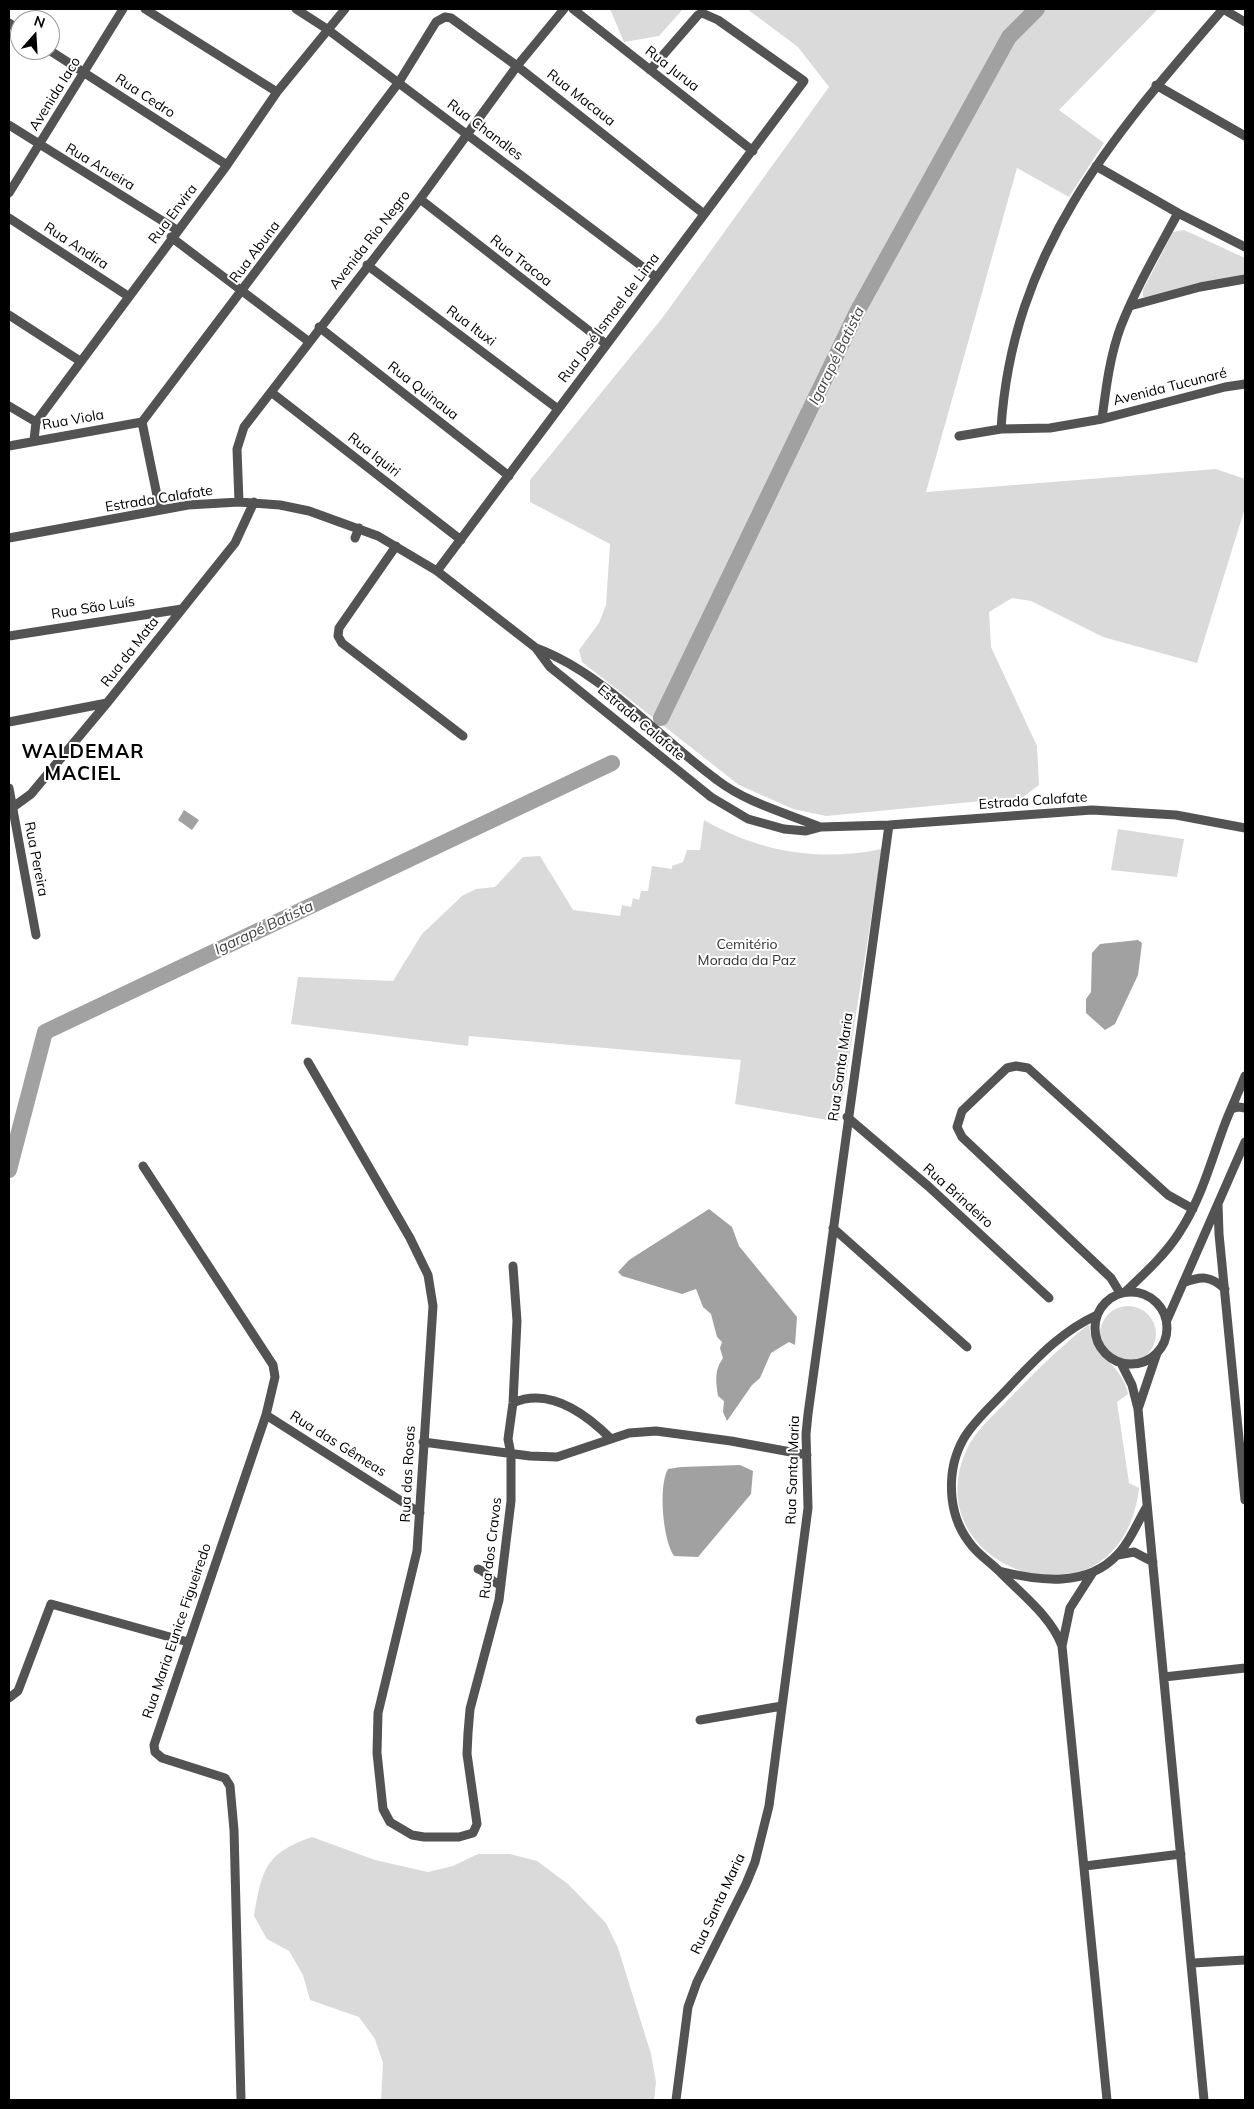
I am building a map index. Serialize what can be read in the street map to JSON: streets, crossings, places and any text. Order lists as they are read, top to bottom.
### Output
{
  "streets": {
    "street": [
      "Rua Jurua",
      "Avenida Iaco",
      "Rua Cedro",
      "Rua Macaua",
      "Rua Chandles",
      "Rua Arueira",
      "Rua Envira",
      "Avenida Rio Negro",
      "Rua Andira",
      "Rua Abuna",
      "Rua Tracoa",
      "Rua José Ismael de Lima",
      "Rua Ituxi",
      "Avenida Tucunaré",
      "Rua Quinaua",
      "Rua Viola",
      "Rua Iquiri",
      "Estrada Calafate",
      "Rua São Luís",
      "Rua da Mata",
      "Rua Pereira",
      "Rua Santa Maria",
      "Rua Brindeiro",
      "Rua das Gêmeas",
      "Rua das Rosas",
      "Rua dos Cravos",
      "Rua Maria Eunice Figueiredo"
    ]
  },
  "crossings": [
    ["Rua Jurua", "Rua José Ismael de Lima"],
    ["Avenida Iaco", "Rua Cedro"],
    ["Avenida Iaco", "Rua Arueira"],
    ["Rua Cedro", "Rua Envira"],
    ["Rua Macaua", "Avenida Rio Negro"],
    ["Rua Macaua", "Rua Abuna"],
    ["Rua Macaua", "Rua José Ismael de Lima"],
    ["Rua Chandles", "Rua Envira"],
    ["Rua Chandles", "Avenida Rio Negro"],
    ["Rua Chandles", "Rua Abuna"],
    ["Rua Chandles", "Rua José Ismael de Lima"],
    ["Rua Arueira", "Rua Envira"],
    ["Rua Arueira", "Avenida Rio Negro"],
    ["Rua Arueira", "Rua Abuna"],
    ["Rua Envira", "Rua Andira"],
    ["Rua Envira", "Rua Viola"],
    ["Avenida Rio Negro", "Rua Tracoa"],
    ["Avenida Rio Negro", "Rua Ituxi"],
    ["Avenida Rio Negro", "Rua Quinaua"],
    ["Avenida Rio Negro", "Rua Iquiri"],
    ["Avenida Rio Negro", "Estrada Calafate"],
    ["Rua Abuna", "Rua Viola"],
    ["Rua Tracoa", "Rua José Ismael de Lima"],
    ["Rua José Ismael de Lima", "Rua Ituxi"],
    ["Rua José Ismael de Lima", "Rua Quinaua"],
    ["Rua José Ismael de Lima", "Rua Iquiri"],
    ["Rua José Ismael de Lima", "Estrada Calafate"],
    ["Estrada Calafate", "Rua da Mata"],
    ["Estrada Calafate", "Rua Santa Maria"],
    ["Rua São Luís", "Rua da Mata"],
    ["Rua da Mata", "Rua Pereira"],
    ["Rua Santa Maria", "Rua Brindeiro"],
    ["Rua das Gêmeas", "Rua das Rosas"],
    ["Rua das Gêmeas", "Rua Maria Eunice Figueiredo"],
    ["Rua das Rosas", "Rua dos Cravos"]
  ],
  "districts": ["WALDEMAR MACIEL"],
  "water": ["Igarapé Batista"],
  "parks": ["Cemitério Morada da Paz"],
  "north": "top"
}
